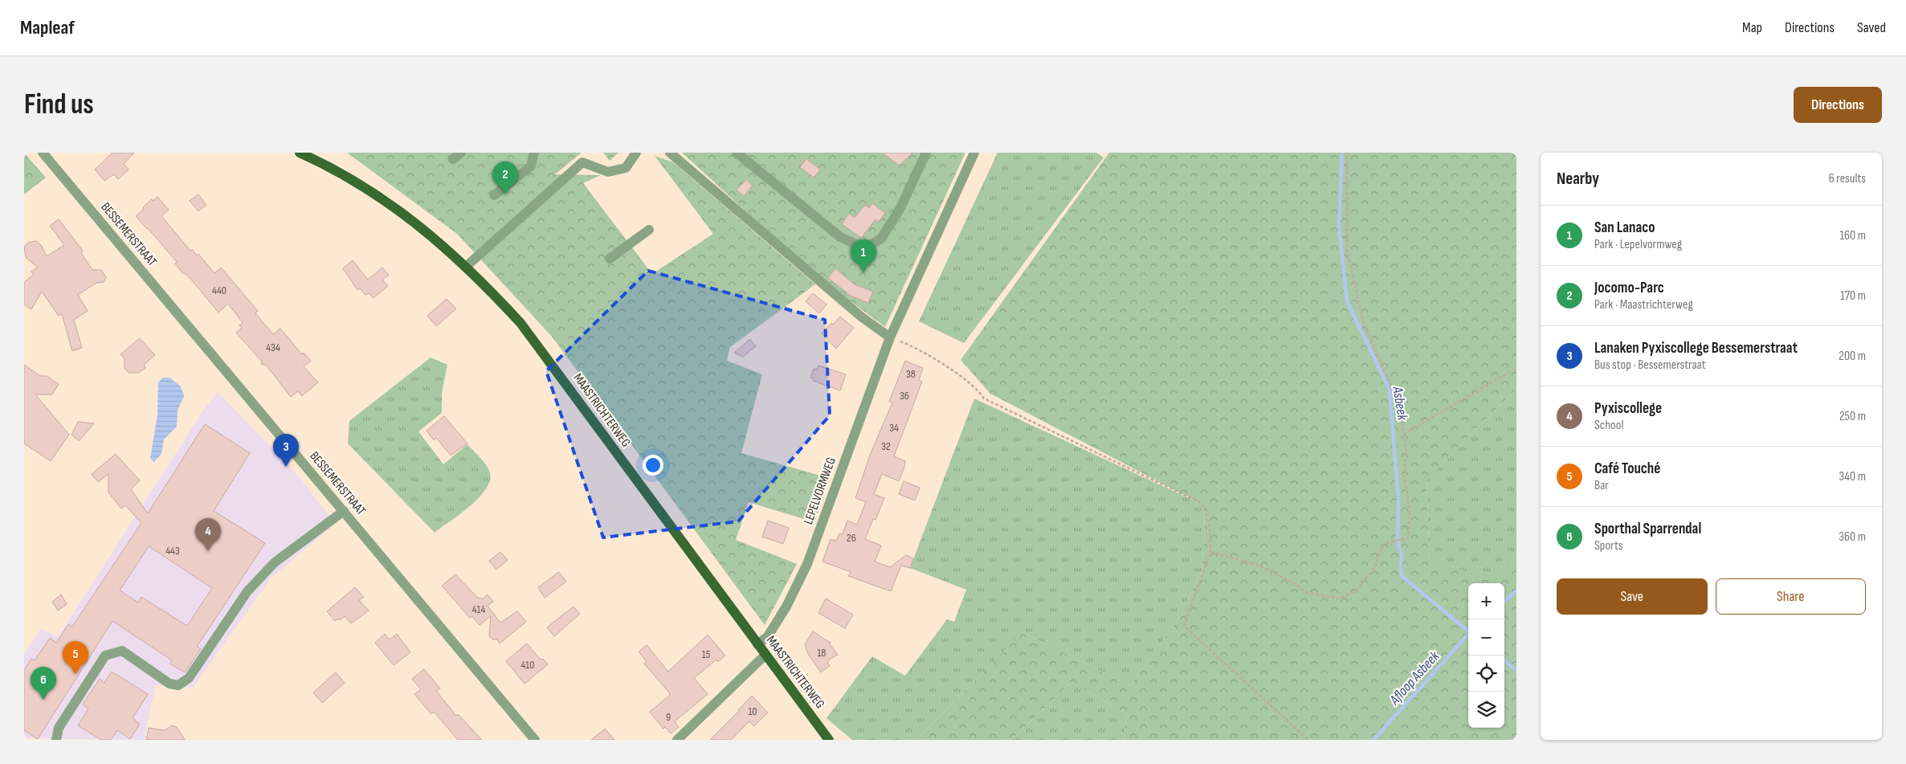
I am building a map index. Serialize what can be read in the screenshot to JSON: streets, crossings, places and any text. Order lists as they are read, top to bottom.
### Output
{
  "streets": {
    "main road": ["MAASTRICHTERWEG"],
    "street": ["BESSEMERSTRAAT", "LEPELVORMWEG"]
  },
  "crossings": [
    ["MAASTRICHTERWEG", "LEPELVORMWEG"]
  ],
  "water": ["Asbeek", "Afloop Asbeek"],
  "house_numbers": [
    "440",
    "434",
    "38",
    "36",
    "34",
    "32",
    "26",
    "443",
    "414",
    "18",
    "15",
    "410",
    "10",
    "9"
  ],
  "page": {
    "header": "Mapleaf",
    "nav": ["Map", "Directions", "Saved"],
    "buttons": [
      "Directions",
      ["Save", "Share"]
    ],
    "title": "Find us",
    "heading": ["Nearby", "6 results"],
    "pins": [
      "2",
      "1",
      "3",
      "4",
      "5",
      "6"
    ],
    "list": [
      {
        "mark": "1",
        "name": "San Lanaco",
        "note": "Park · Lepelvormweg",
        "value": "160 m"
      },
      {
        "mark": "2",
        "name": "Jocomo-Parc",
        "note": "Park · Maastrichterweg",
        "value": "170 m"
      },
      {
        "mark": "3",
        "name": "Lanaken Pyxiscollege Bessemerstraat",
        "note": "Bus stop · Bessemerstraat",
        "value": "200 m"
      },
      {
        "mark": "4",
        "name": "Pyxiscollege",
        "note": "School",
        "value": "250 m"
      },
      {
        "mark": "5",
        "name": "Café Touché",
        "note": "Bar",
        "value": "340 m"
      },
      {
        "mark": "6",
        "name": "Sporthal Sparrendal",
        "note": "Sports",
        "value": "360 m"
      }
    ],
    "map_buttons": ["+", "−"]
  }
}
